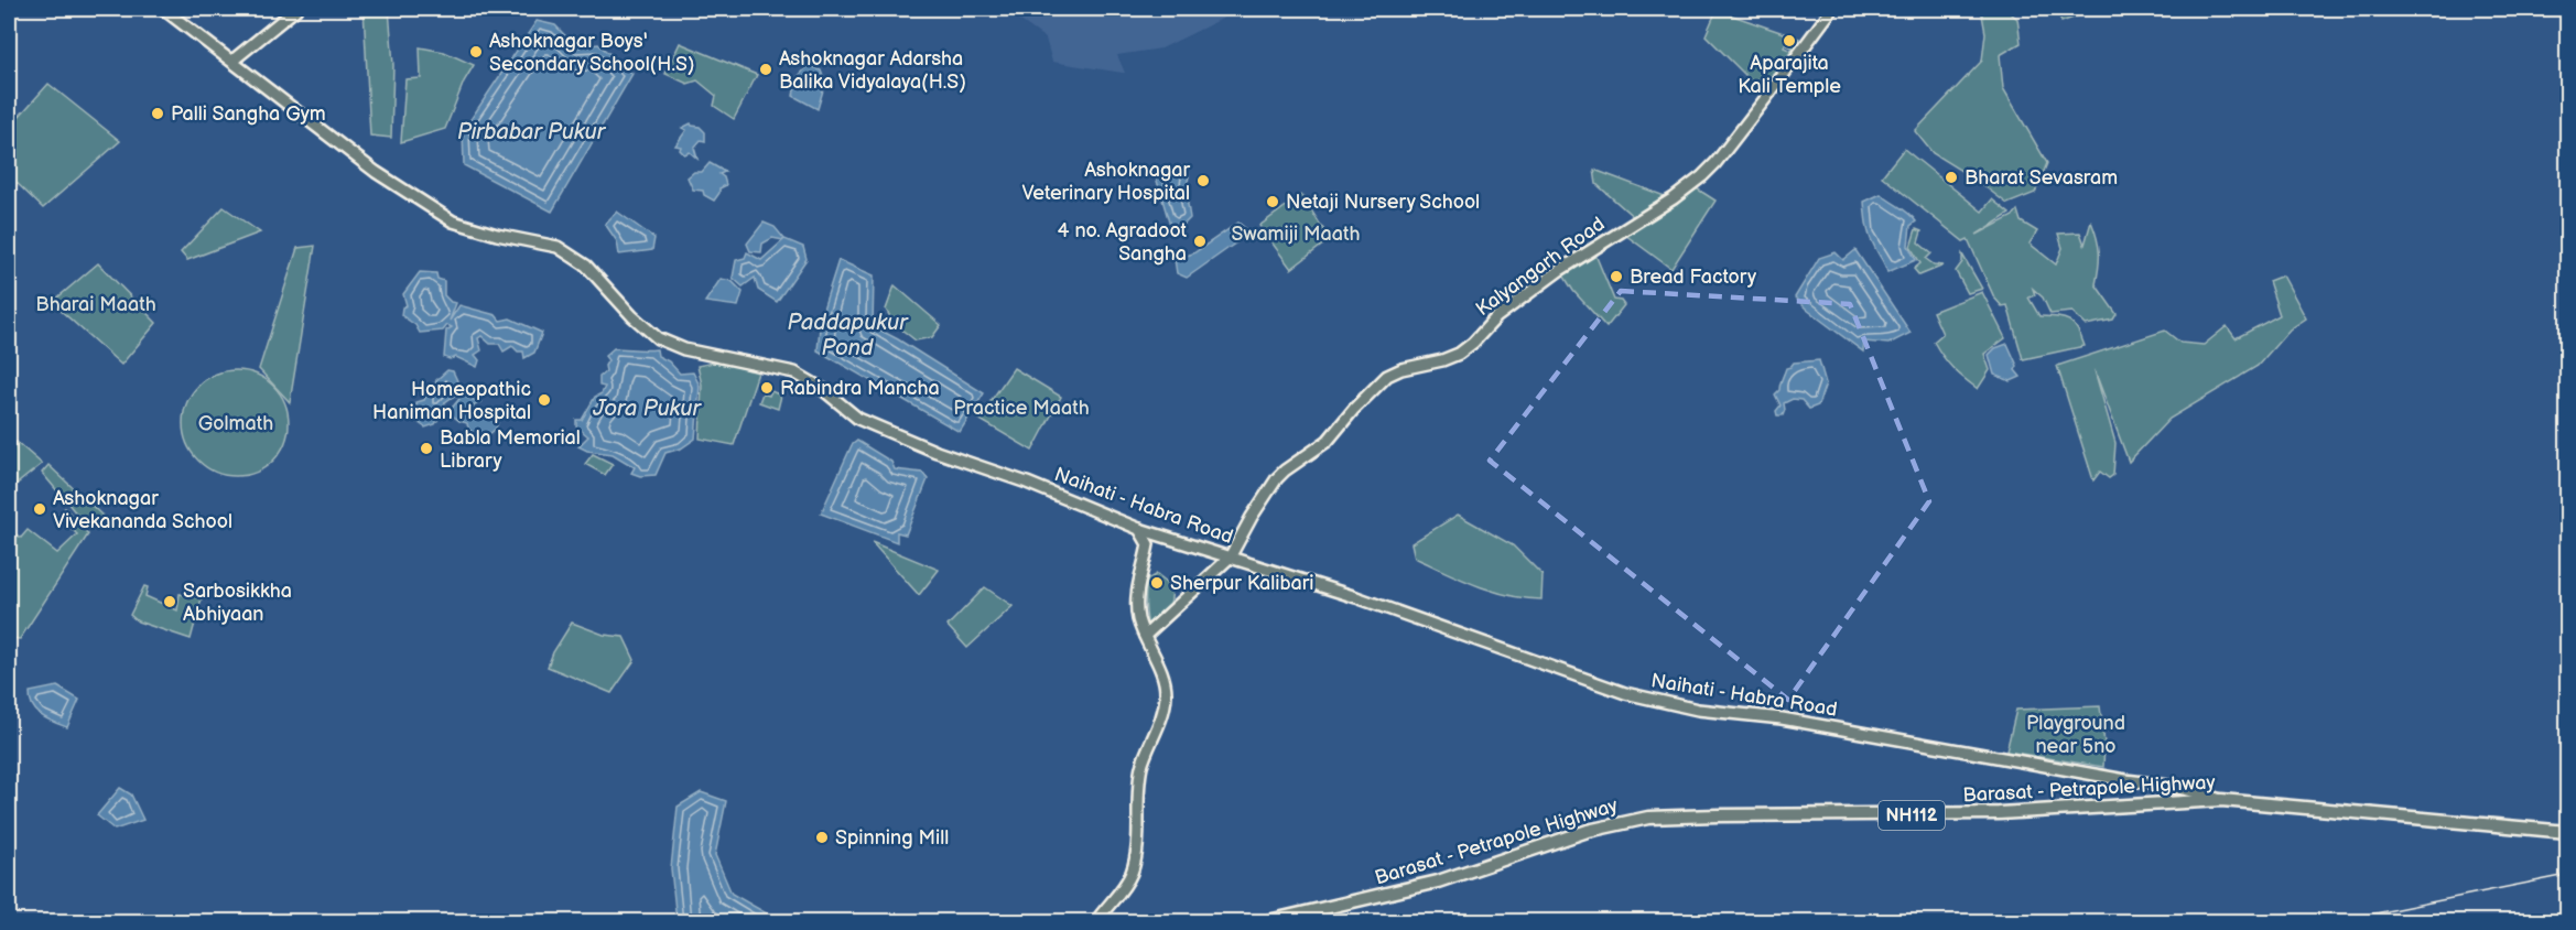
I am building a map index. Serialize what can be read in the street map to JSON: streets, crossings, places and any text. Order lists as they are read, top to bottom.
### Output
{
  "streets": {
    "highway": ["Barasat - Petrapole Highway", "NH112"],
    "main road": ["Kalyangarh Road", "Naihati - Habra Road"]
  },
  "crossings": [
    ["Kalyangarh Road", "Naihati - Habra Road"],
    ["Naihati - Habra Road", "Barasat - Petrapole Highway"]
  ],
  "water": ["Pirbabar Pukur", "Paddapukur Pond", "Jora Pukur"],
  "parks": [
    "Swamiji Maath",
    "Bharai Maath",
    "Practice Maath",
    "Golmath",
    "Playground near 5no"
  ],
  "places": [
    "Aparajita Kali Temple",
    "Ashoknagar Boys' Secondary School(H.S)",
    "Ashoknagar Adarsha Balika Vidyalaya(H.S)",
    "Palli Sangha Gym",
    "Bharat Sevasram",
    "Ashoknagar Veterinary Hospital",
    "Netaji Nursery School",
    "4 no. Agradoot Sangha",
    "Bread Factory",
    "Rabindra Mancha",
    "Homeopathic Haniman Hospital",
    "Babla Memorial Library",
    "Ashoknagar Vivekananda School",
    "Sherpur Kalibari",
    "Sarbosikkha Abhiyaan",
    "Spinning Mill"
  ]
}
